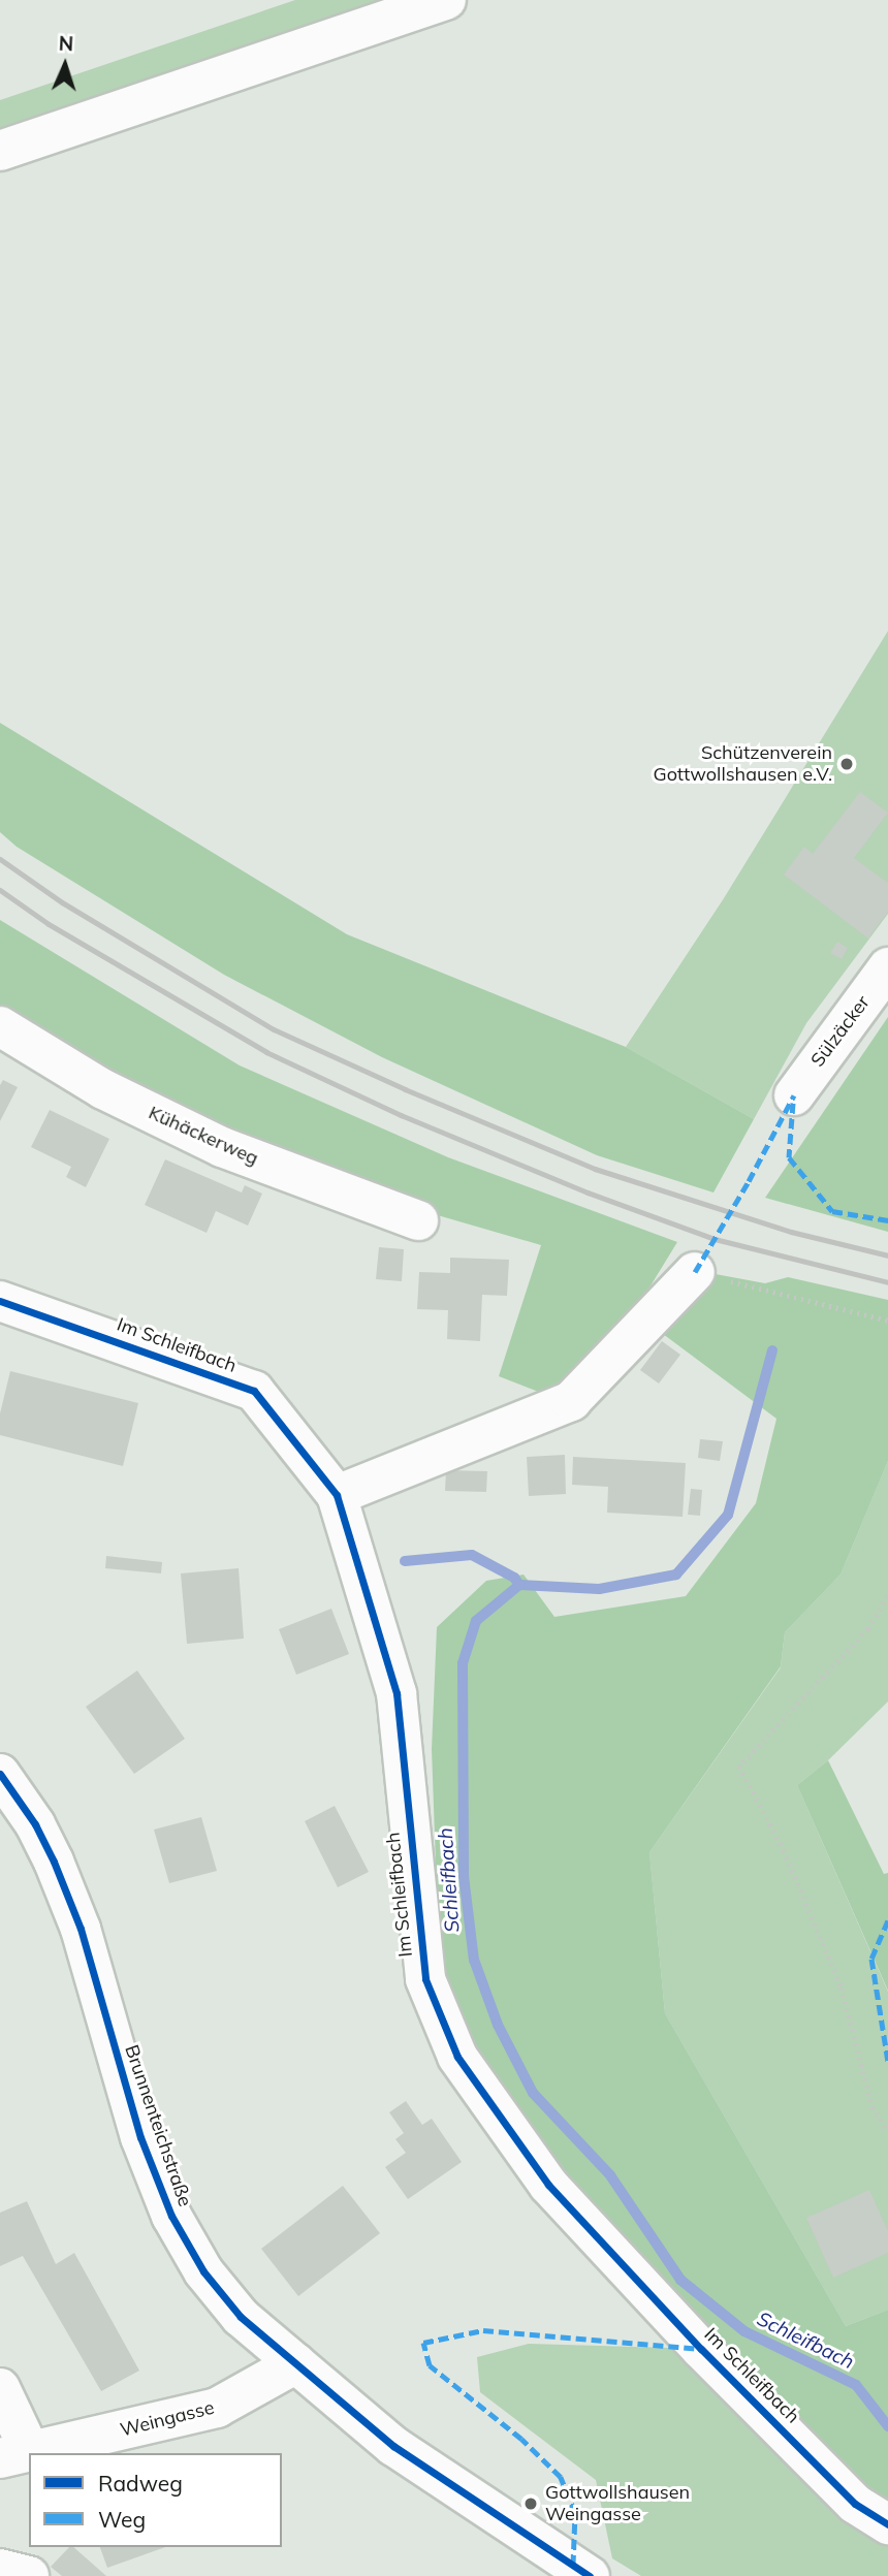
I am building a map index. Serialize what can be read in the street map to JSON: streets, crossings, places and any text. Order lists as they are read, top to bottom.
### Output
{
  "streets": {
    "street": [
      "Sülzäcker",
      "Kühäckerweg",
      "Im Schleifbach",
      "Brunnenteichstraße",
      "Weingasse"
    ]
  },
  "crossings": [
    ["Brunnenteichstraße", "Weingasse"]
  ],
  "water": ["Schleifbach"],
  "places": ["Schützenverein Gottwollshausen e.V.", "Gottwollshausen Weingasse"],
  "legend": ["Radweg", "Weg"],
  "north": "top"
}
